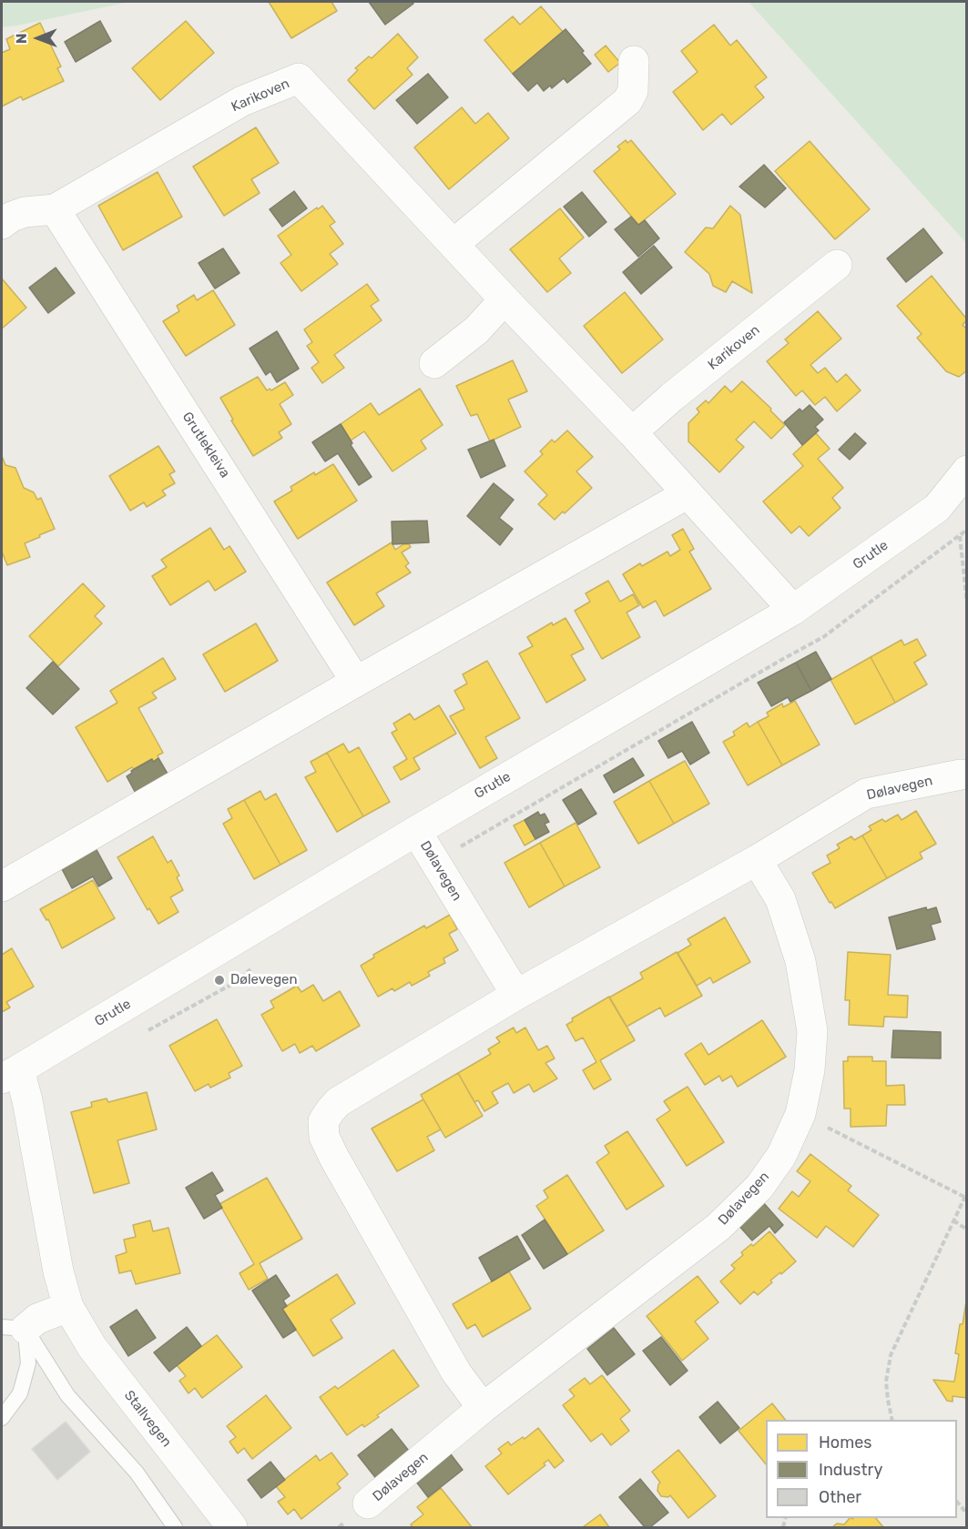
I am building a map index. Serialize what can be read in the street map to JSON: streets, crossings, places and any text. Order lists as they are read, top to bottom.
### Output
{
  "streets": {
    "street": [
      "Karikoven",
      "Grutlekleiva",
      "Grutle",
      "Dølavegen",
      "Stallvegen"
    ]
  },
  "crossings": [
    ["Karikoven", "Grutlekleiva"],
    ["Karikoven", "Grutle"],
    ["Grutle", "Dølavegen"],
    ["Grutle", "Stallvegen"]
  ],
  "places": ["Dølevegen"],
  "legend": ["Homes", "Industry", "Other"],
  "north": "left"
}
